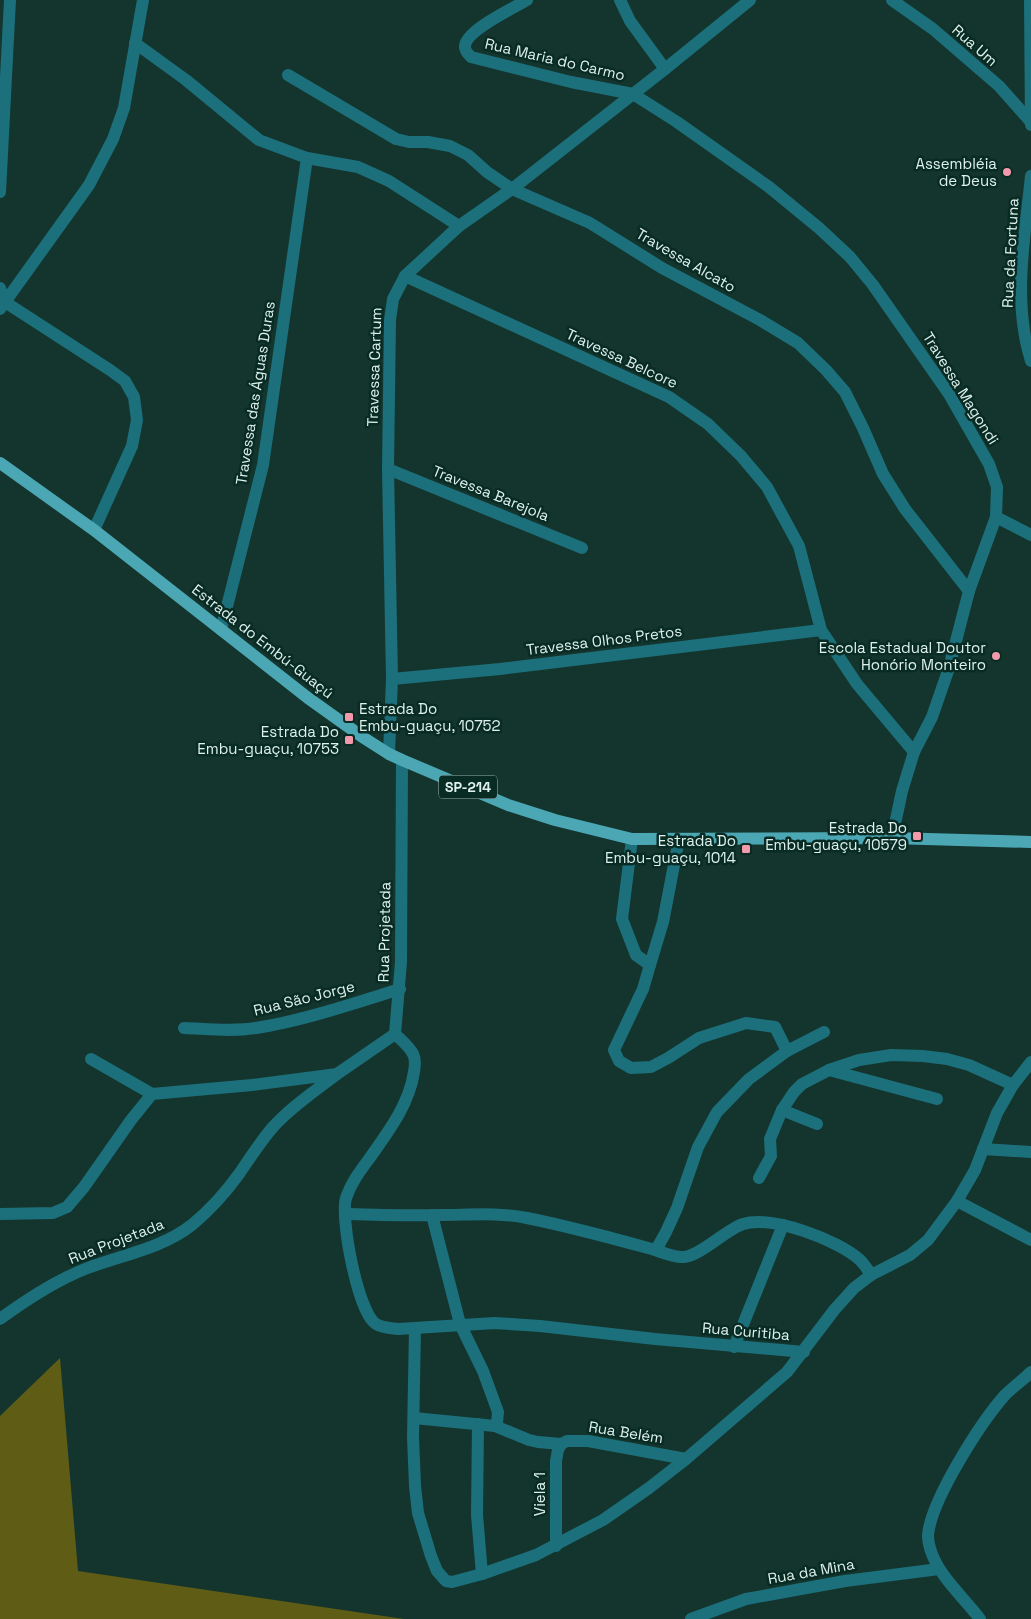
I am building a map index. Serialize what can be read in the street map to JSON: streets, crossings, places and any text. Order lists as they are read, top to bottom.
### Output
{
  "streets": {
    "main road": ["Estrada do Embú-Guaçú", "SP-214"],
    "street": [
      "Rua Um",
      "Rua Maria do Carmo",
      "Rua da Fortuna",
      "Travessa Alcato",
      "Travessa Belcore",
      "Travessa Cartum",
      "Travessa Magondi",
      "Travessa das Águas Duras",
      "Travessa Barejola",
      "Travessa Olhos Pretos",
      "Rua Projetada",
      "Rua São Jorge",
      "Rua Curitiba",
      "Rua Belém",
      "Viela 1",
      "Rua da Mina"
    ]
  },
  "crossings": [
    ["Rua Maria do Carmo", "Travessa Cartum"],
    ["Rua Maria do Carmo", "Travessa Magondi"],
    ["Travessa Alcato", "Travessa Cartum"],
    ["Travessa Alcato", "Travessa Magondi"],
    ["Travessa Belcore", "Travessa Cartum"],
    ["Travessa Belcore", "Travessa Magondi"],
    ["Travessa Belcore", "Travessa Olhos Pretos"],
    ["Travessa Cartum", "Travessa Magondi"],
    ["Travessa Cartum", "Travessa Barejola"],
    ["Travessa Cartum", "Travessa Olhos Pretos"],
    ["Travessa Cartum", "Estrada do Embú-Guaçú"],
    ["Travessa Magondi", "Estrada do Embú-Guaçú"],
    ["Travessa das Águas Duras", "Estrada do Embú-Guaçú"],
    ["Estrada do Embú-Guaçú", "Rua Projetada"],
    ["Rua Projetada", "Rua São Jorge"],
    ["Rua Projetada", "Rua Curitiba"],
    ["Rua Curitiba", "Rua Belém"],
    ["Rua Curitiba", "Viela 1"],
    ["Rua Belém", "Viela 1"]
  ],
  "places": {
    "other": ["Assembléia de Deus", "Escola Estadual Doutor Honório Monteiro"],
    "transit": [
      "Estrada Do Embu-guaçu, 10752",
      "Estrada Do Embu-guaçu, 10753",
      "Estrada Do Embu-guaçu, 10579",
      "Estrada Do Embu-guaçu, 1014"
    ]
  }
}
